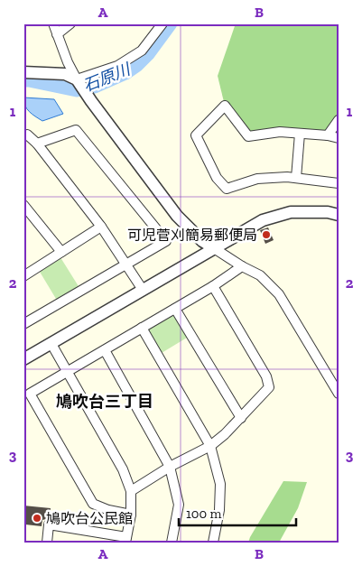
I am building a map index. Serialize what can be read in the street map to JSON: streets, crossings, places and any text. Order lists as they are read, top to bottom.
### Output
{
  "districts": ["鳩吹台三丁目"],
  "water": ["石原川"],
  "places": ["可児菅刈簡易郵便局", "鳩吹台公民館"],
  "scale_bar": "100 m",
  "grid": {
    "columns": ["A", "B"],
    "rows": ["1", "2", "3"]
  }
}
